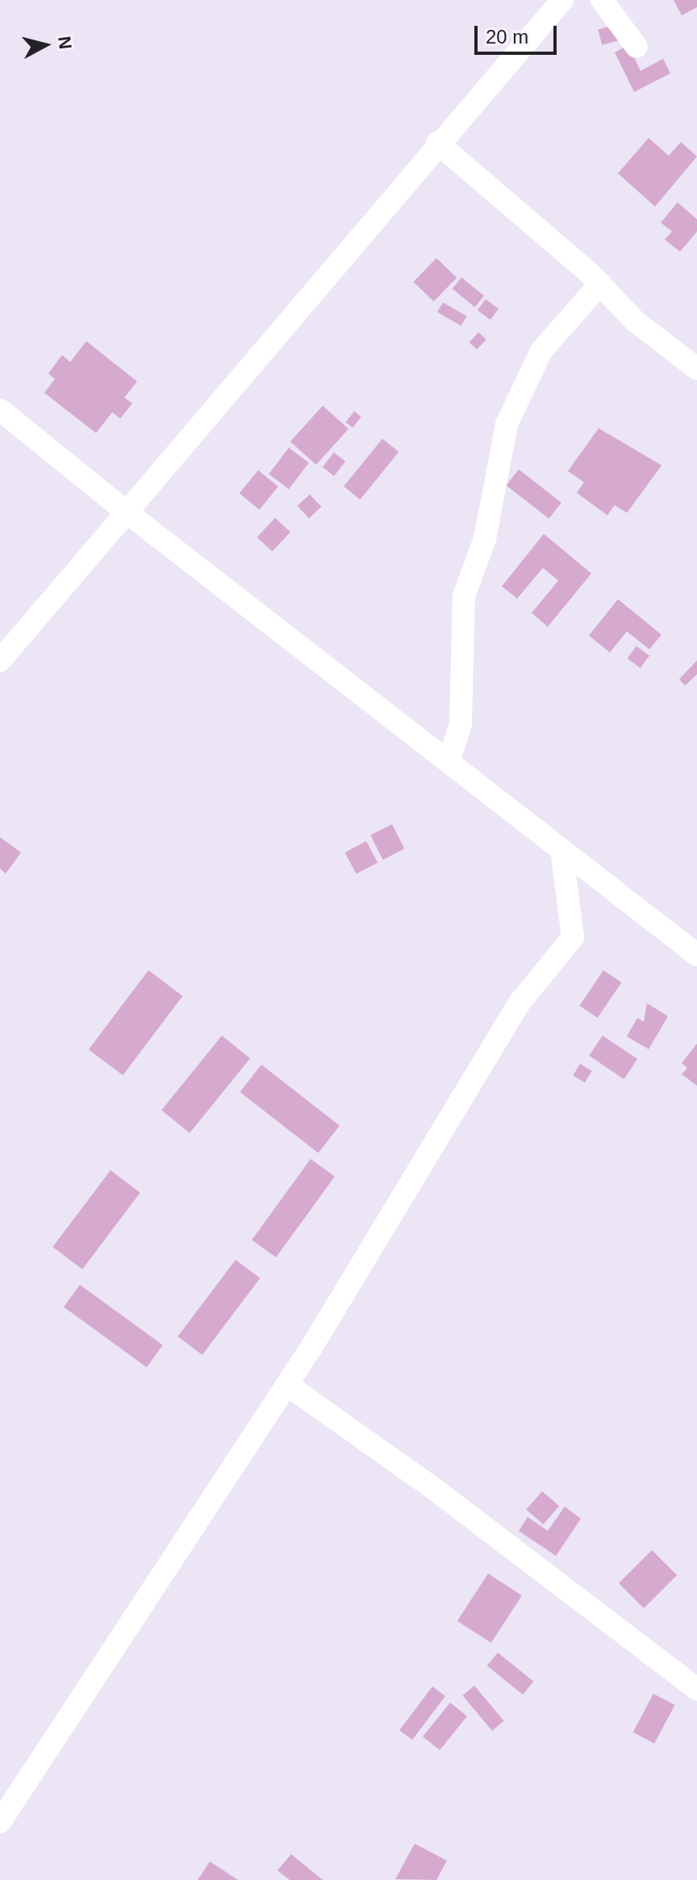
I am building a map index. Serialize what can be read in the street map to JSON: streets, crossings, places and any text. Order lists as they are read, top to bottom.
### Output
{
  "scale_bar": "20 m",
  "north": "right"
}
